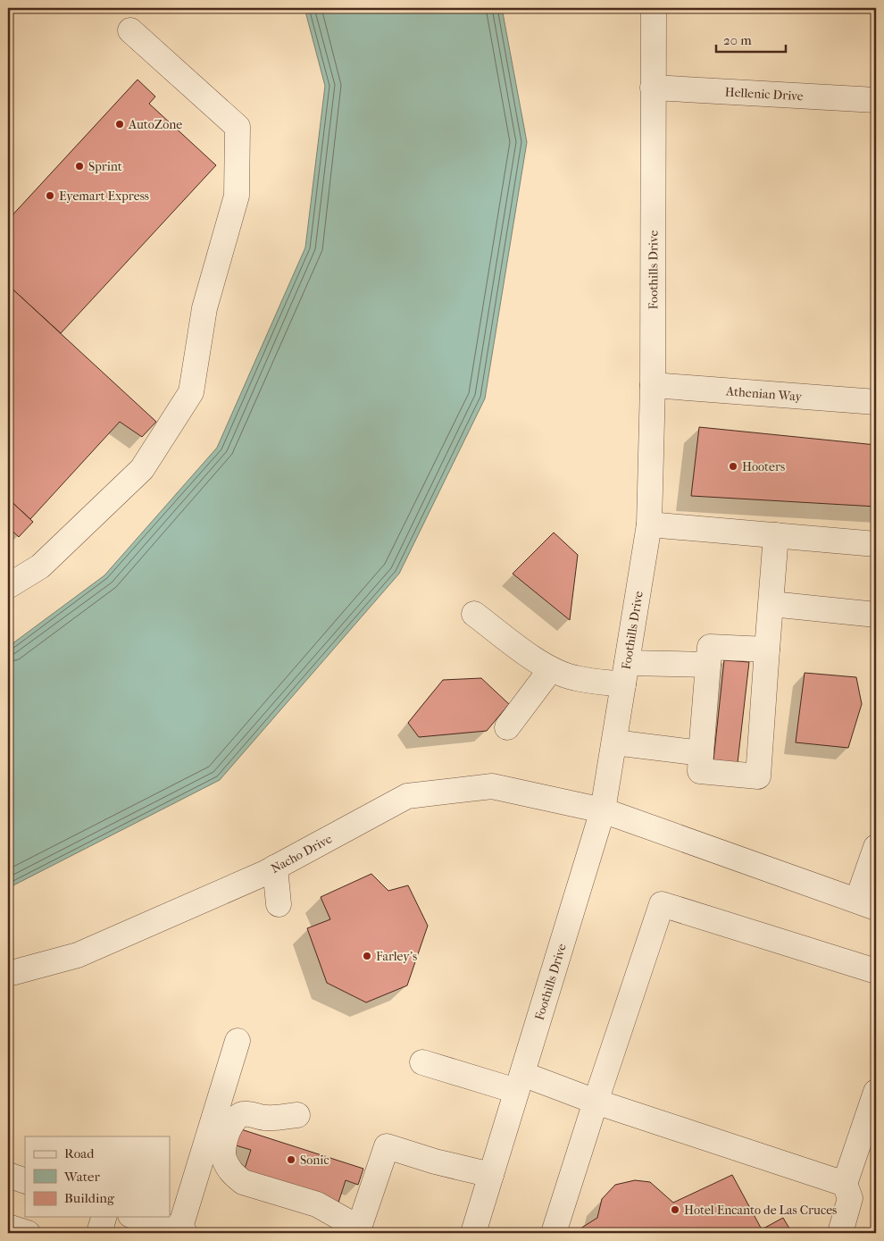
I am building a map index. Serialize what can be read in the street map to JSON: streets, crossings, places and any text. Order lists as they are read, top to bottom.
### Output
{
  "streets": {
    "street": [
      "Hellenic Drive",
      "Foothills Drive",
      "Athenian Way",
      "Nacho Drive"
    ]
  },
  "crossings": [
    ["Hellenic Drive", "Foothills Drive"],
    ["Foothills Drive", "Athenian Way"],
    ["Foothills Drive", "Nacho Drive"]
  ],
  "places": [
    "AutoZone",
    "Sprint",
    "Eyemart Express",
    "Hooters",
    "Farley's",
    "Sonic",
    "Hotel Encanto de Las Cruces"
  ],
  "legend": ["Road", "Water", "Building"],
  "scale_bar": "20 m"
}
